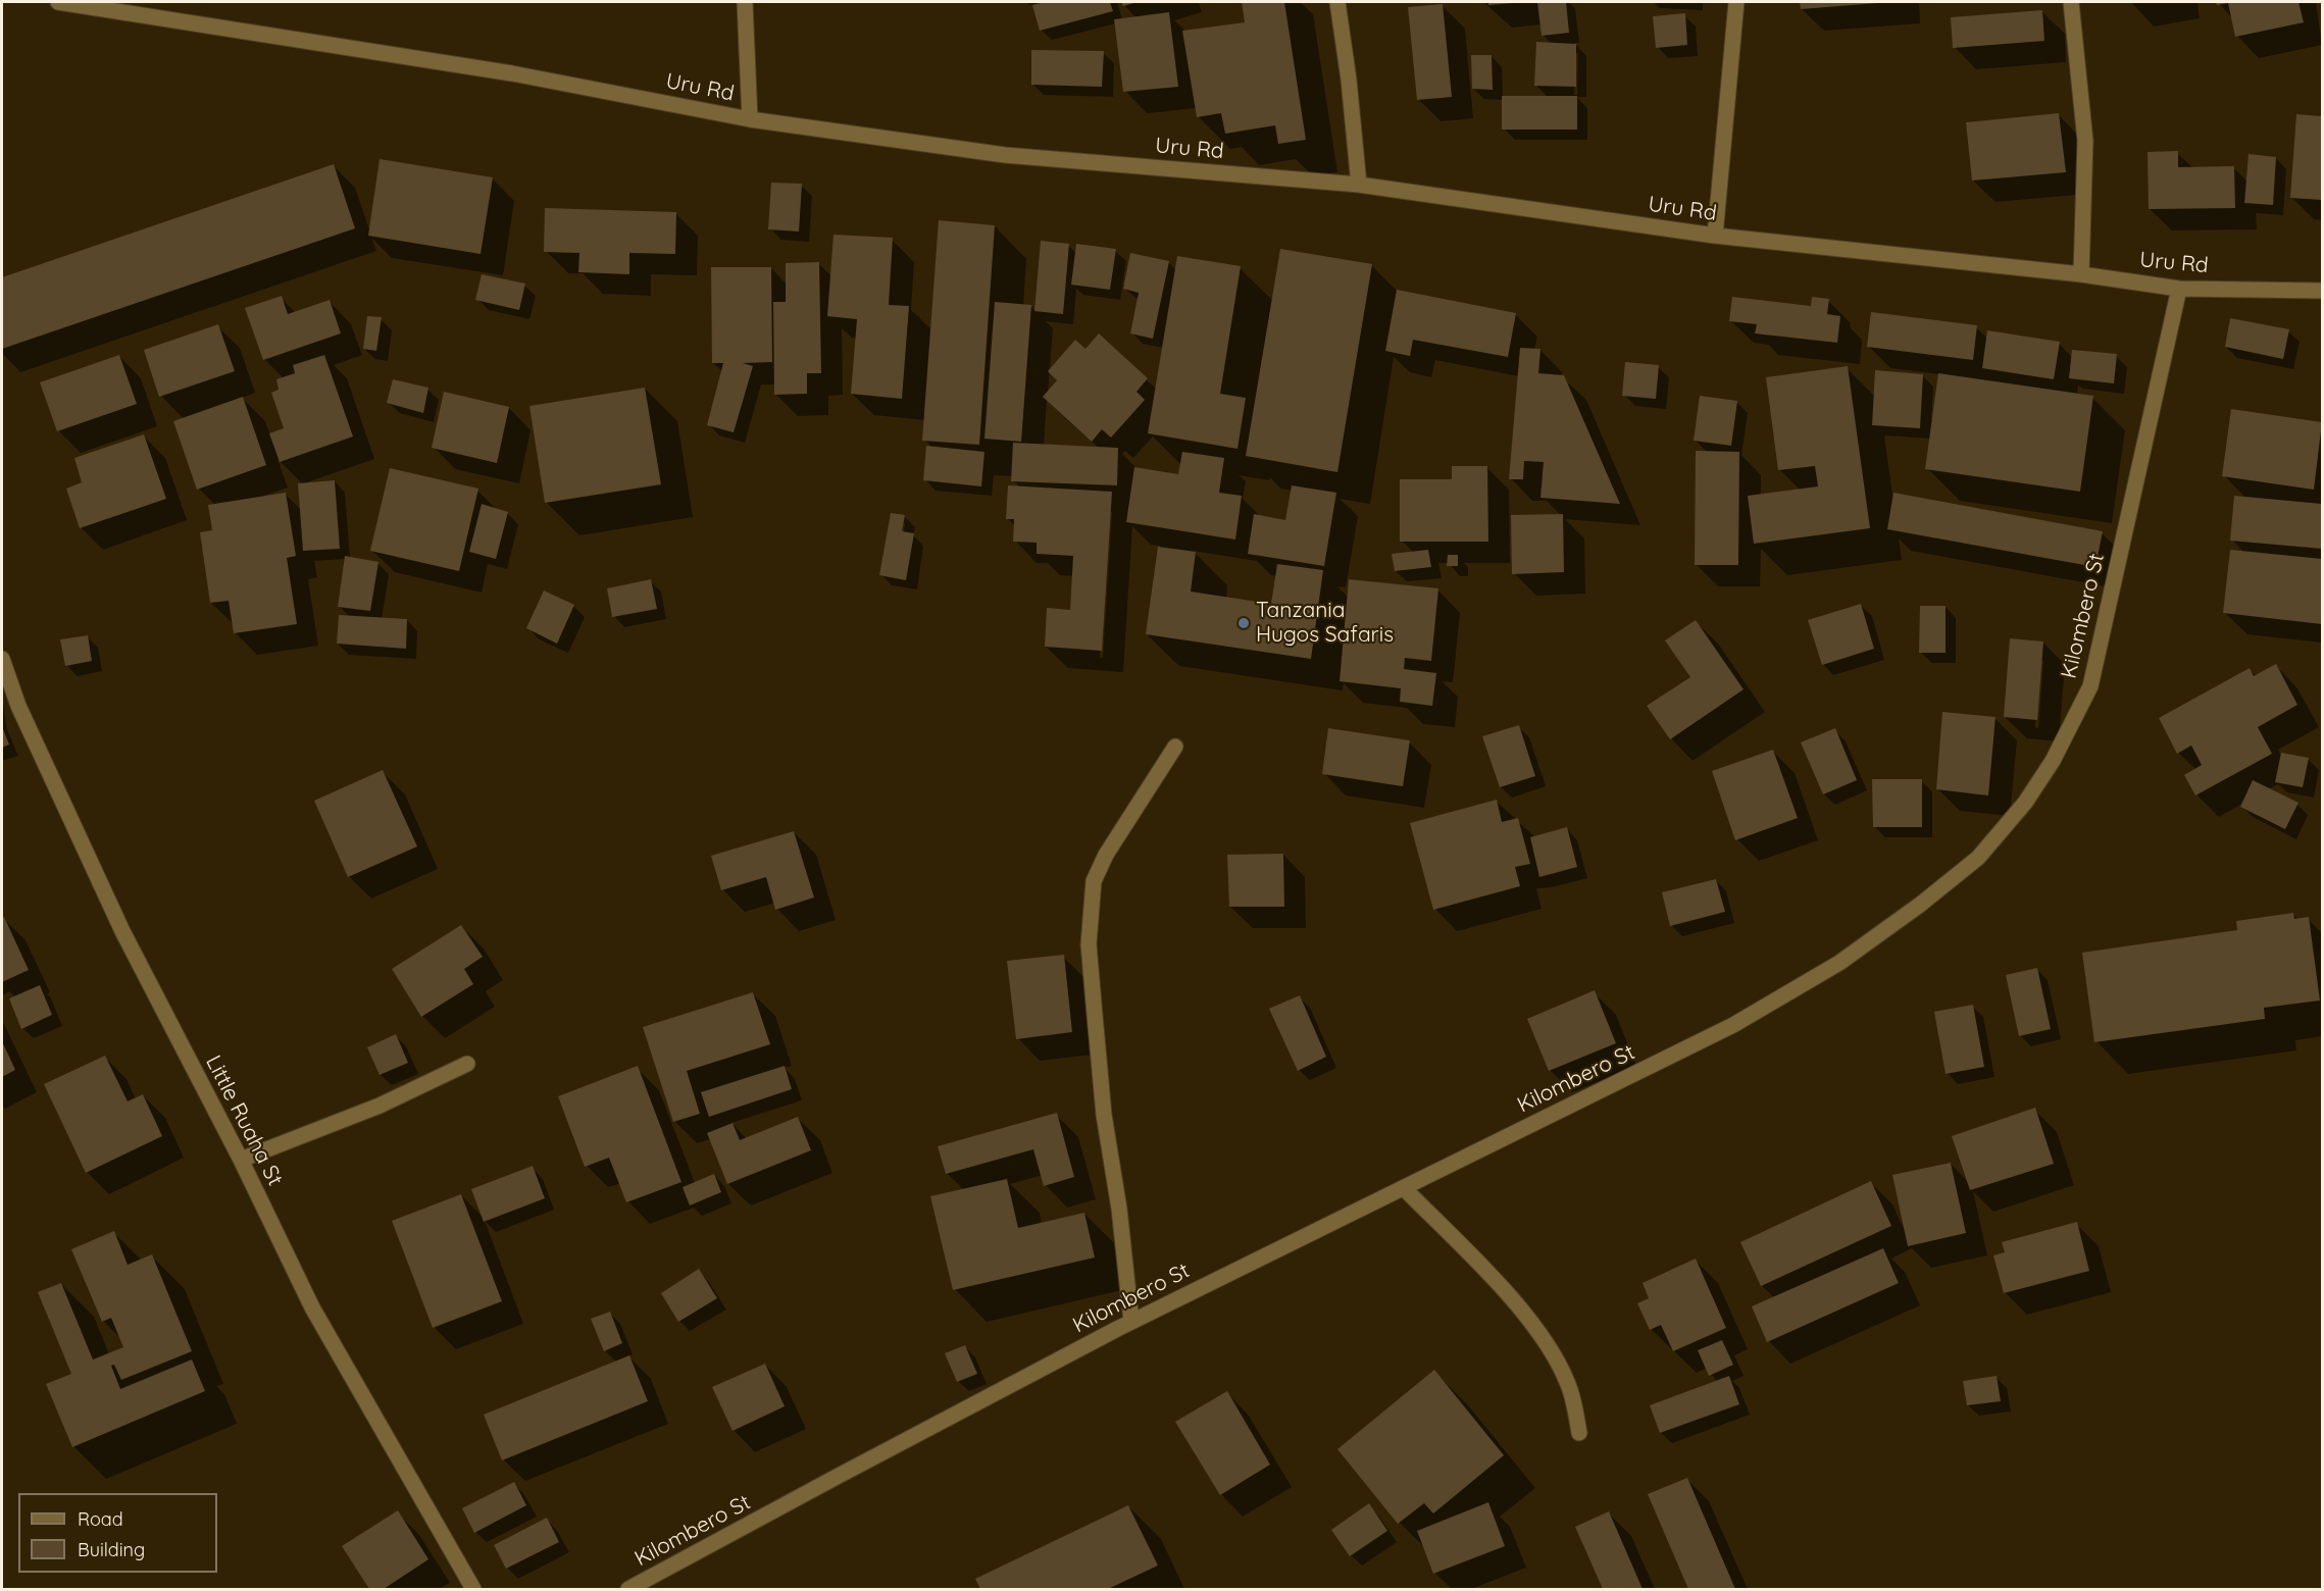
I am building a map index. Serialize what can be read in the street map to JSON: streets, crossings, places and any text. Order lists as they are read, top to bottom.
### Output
{
  "streets": {
    "street": ["Uru Rd", "Kilombero St", "Little Ruaha St"]
  },
  "crossings": [
    ["Uru Rd", "Kilombero St"]
  ],
  "places": ["Tanzania Hugos Safaris"],
  "legend": ["Road", "Building"]
}
